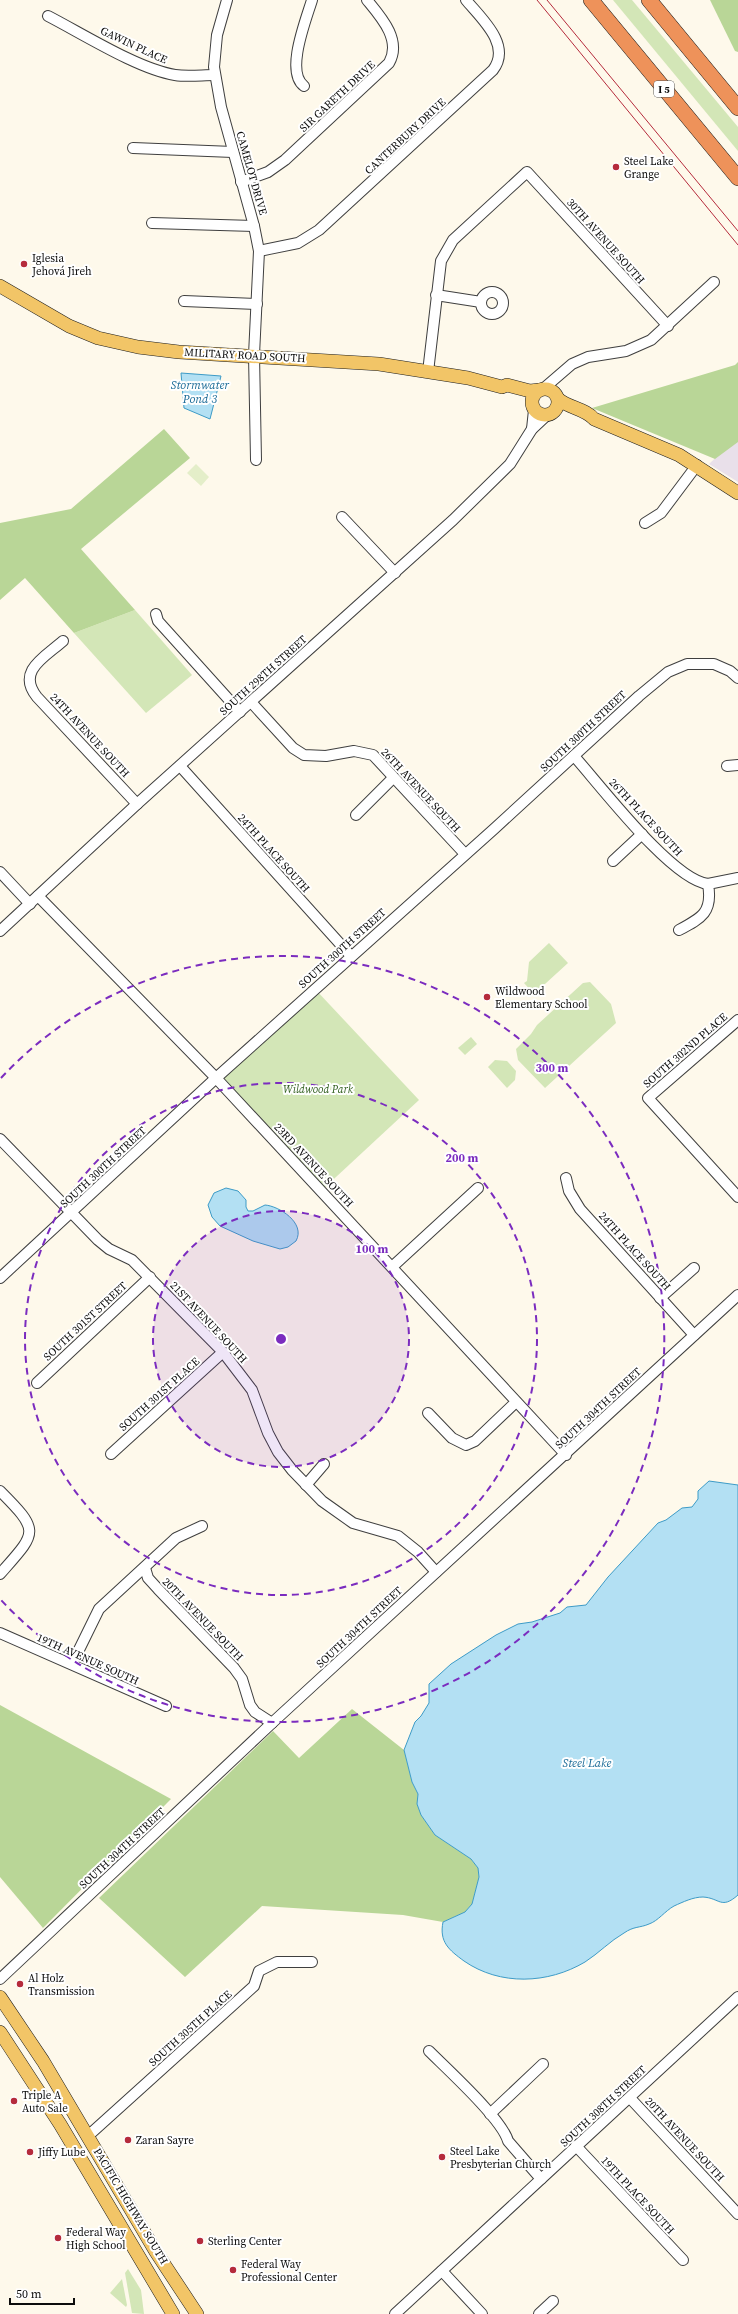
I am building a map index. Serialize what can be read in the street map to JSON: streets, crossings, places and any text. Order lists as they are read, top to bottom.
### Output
{
  "streets": {
    "highway": ["I 5"],
    "main road": ["MILITARY ROAD SOUTH", "PACIFIC HIGHWAY SOUTH"],
    "street": [
      "GAWIN PLACE",
      "SIR GARETH DRIVE",
      "CANTERBURY DRIVE",
      "CAMELOT DRIVE",
      "30TH AVENUE SOUTH",
      "SOUTH 298TH STREET",
      "SOUTH 300TH STREET",
      "24TH AVENUE SOUTH",
      "26TH AVENUE SOUTH",
      "26TH PLACE SOUTH",
      "24TH PLACE SOUTH",
      "SOUTH 302ND PLACE",
      "23RD AVENUE SOUTH",
      "SOUTH 301ST STREET",
      "21ST AVENUE SOUTH",
      "SOUTH 301ST PLACE",
      "SOUTH 304TH STREET",
      "20TH AVENUE SOUTH",
      "19TH AVENUE SOUTH",
      "SOUTH 305TH PLACE",
      "SOUTH 308TH STREET",
      "19TH PLACE SOUTH"
    ]
  },
  "crossings": [
    ["GAWIN PLACE", "CAMELOT DRIVE"],
    ["SIR GARETH DRIVE", "CAMELOT DRIVE"],
    ["CANTERBURY DRIVE", "CAMELOT DRIVE"],
    ["CAMELOT DRIVE", "MILITARY ROAD SOUTH"],
    ["MILITARY ROAD SOUTH", "SOUTH 298TH STREET"],
    ["SOUTH 298TH STREET", "24TH AVENUE SOUTH"],
    ["SOUTH 298TH STREET", "26TH AVENUE SOUTH"],
    ["SOUTH 298TH STREET", "24TH PLACE SOUTH"],
    ["SOUTH 298TH STREET", "23RD AVENUE SOUTH"],
    ["SOUTH 300TH STREET", "26TH AVENUE SOUTH"],
    ["SOUTH 300TH STREET", "26TH PLACE SOUTH"],
    ["SOUTH 300TH STREET", "24TH PLACE SOUTH"],
    ["SOUTH 300TH STREET", "23RD AVENUE SOUTH"],
    ["SOUTH 300TH STREET", "21ST AVENUE SOUTH"],
    ["24TH PLACE SOUTH", "SOUTH 304TH STREET"],
    ["23RD AVENUE SOUTH", "SOUTH 304TH STREET"],
    ["SOUTH 301ST STREET", "21ST AVENUE SOUTH"],
    ["21ST AVENUE SOUTH", "SOUTH 301ST PLACE"],
    ["21ST AVENUE SOUTH", "SOUTH 304TH STREET"],
    ["SOUTH 304TH STREET", "20TH AVENUE SOUTH"],
    ["20TH AVENUE SOUTH", "SOUTH 308TH STREET"],
    ["SOUTH 305TH PLACE", "PACIFIC HIGHWAY SOUTH"],
    ["SOUTH 308TH STREET", "19TH PLACE SOUTH"]
  ],
  "water": ["Stormwater Pond 3", "Steel Lake"],
  "parks": ["Wildwood Park"],
  "places": [
    "Steel Lake Grange",
    "Iglesia Jehová Jireh",
    "Wildwood Elementary School",
    "Al Holz Transmission",
    "Triple A Auto Sale",
    "Zaran Sayre",
    "Jiffy Lube",
    "Steel Lake Presbyterian Church",
    "Federal Way High School",
    "Sterling Center",
    "Federal Way Professional Center"
  ],
  "scale_bar": "50 m",
  "rings": ["300 m", "200 m", "100 m"]
}
